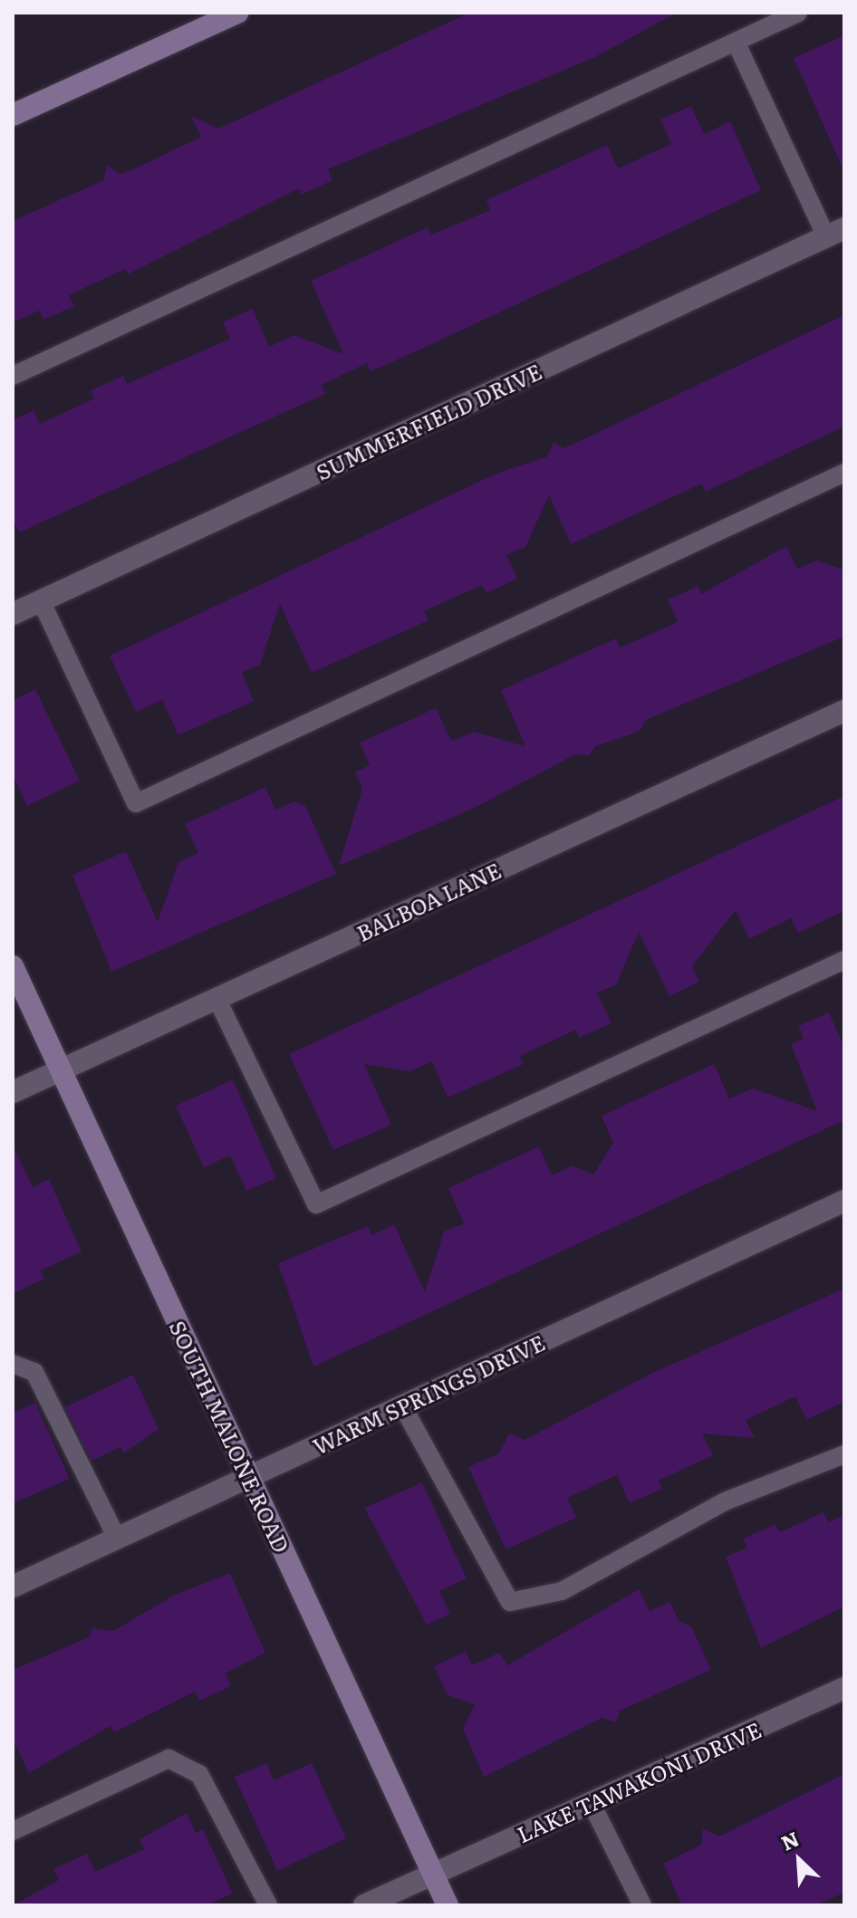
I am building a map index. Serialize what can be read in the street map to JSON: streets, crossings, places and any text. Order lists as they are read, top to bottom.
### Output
{
  "streets": {
    "street": [
      "SUMMERFIELD DRIVE",
      "BALBOA LANE",
      "WARM SPRINGS DRIVE",
      "SOUTH MALONE ROAD",
      "LAKE TAWAKONI DRIVE"
    ]
  },
  "crossings": [
    ["BALBOA LANE", "SOUTH MALONE ROAD"],
    ["WARM SPRINGS DRIVE", "SOUTH MALONE ROAD"],
    ["SOUTH MALONE ROAD", "LAKE TAWAKONI DRIVE"]
  ],
  "north": "top left"
}
